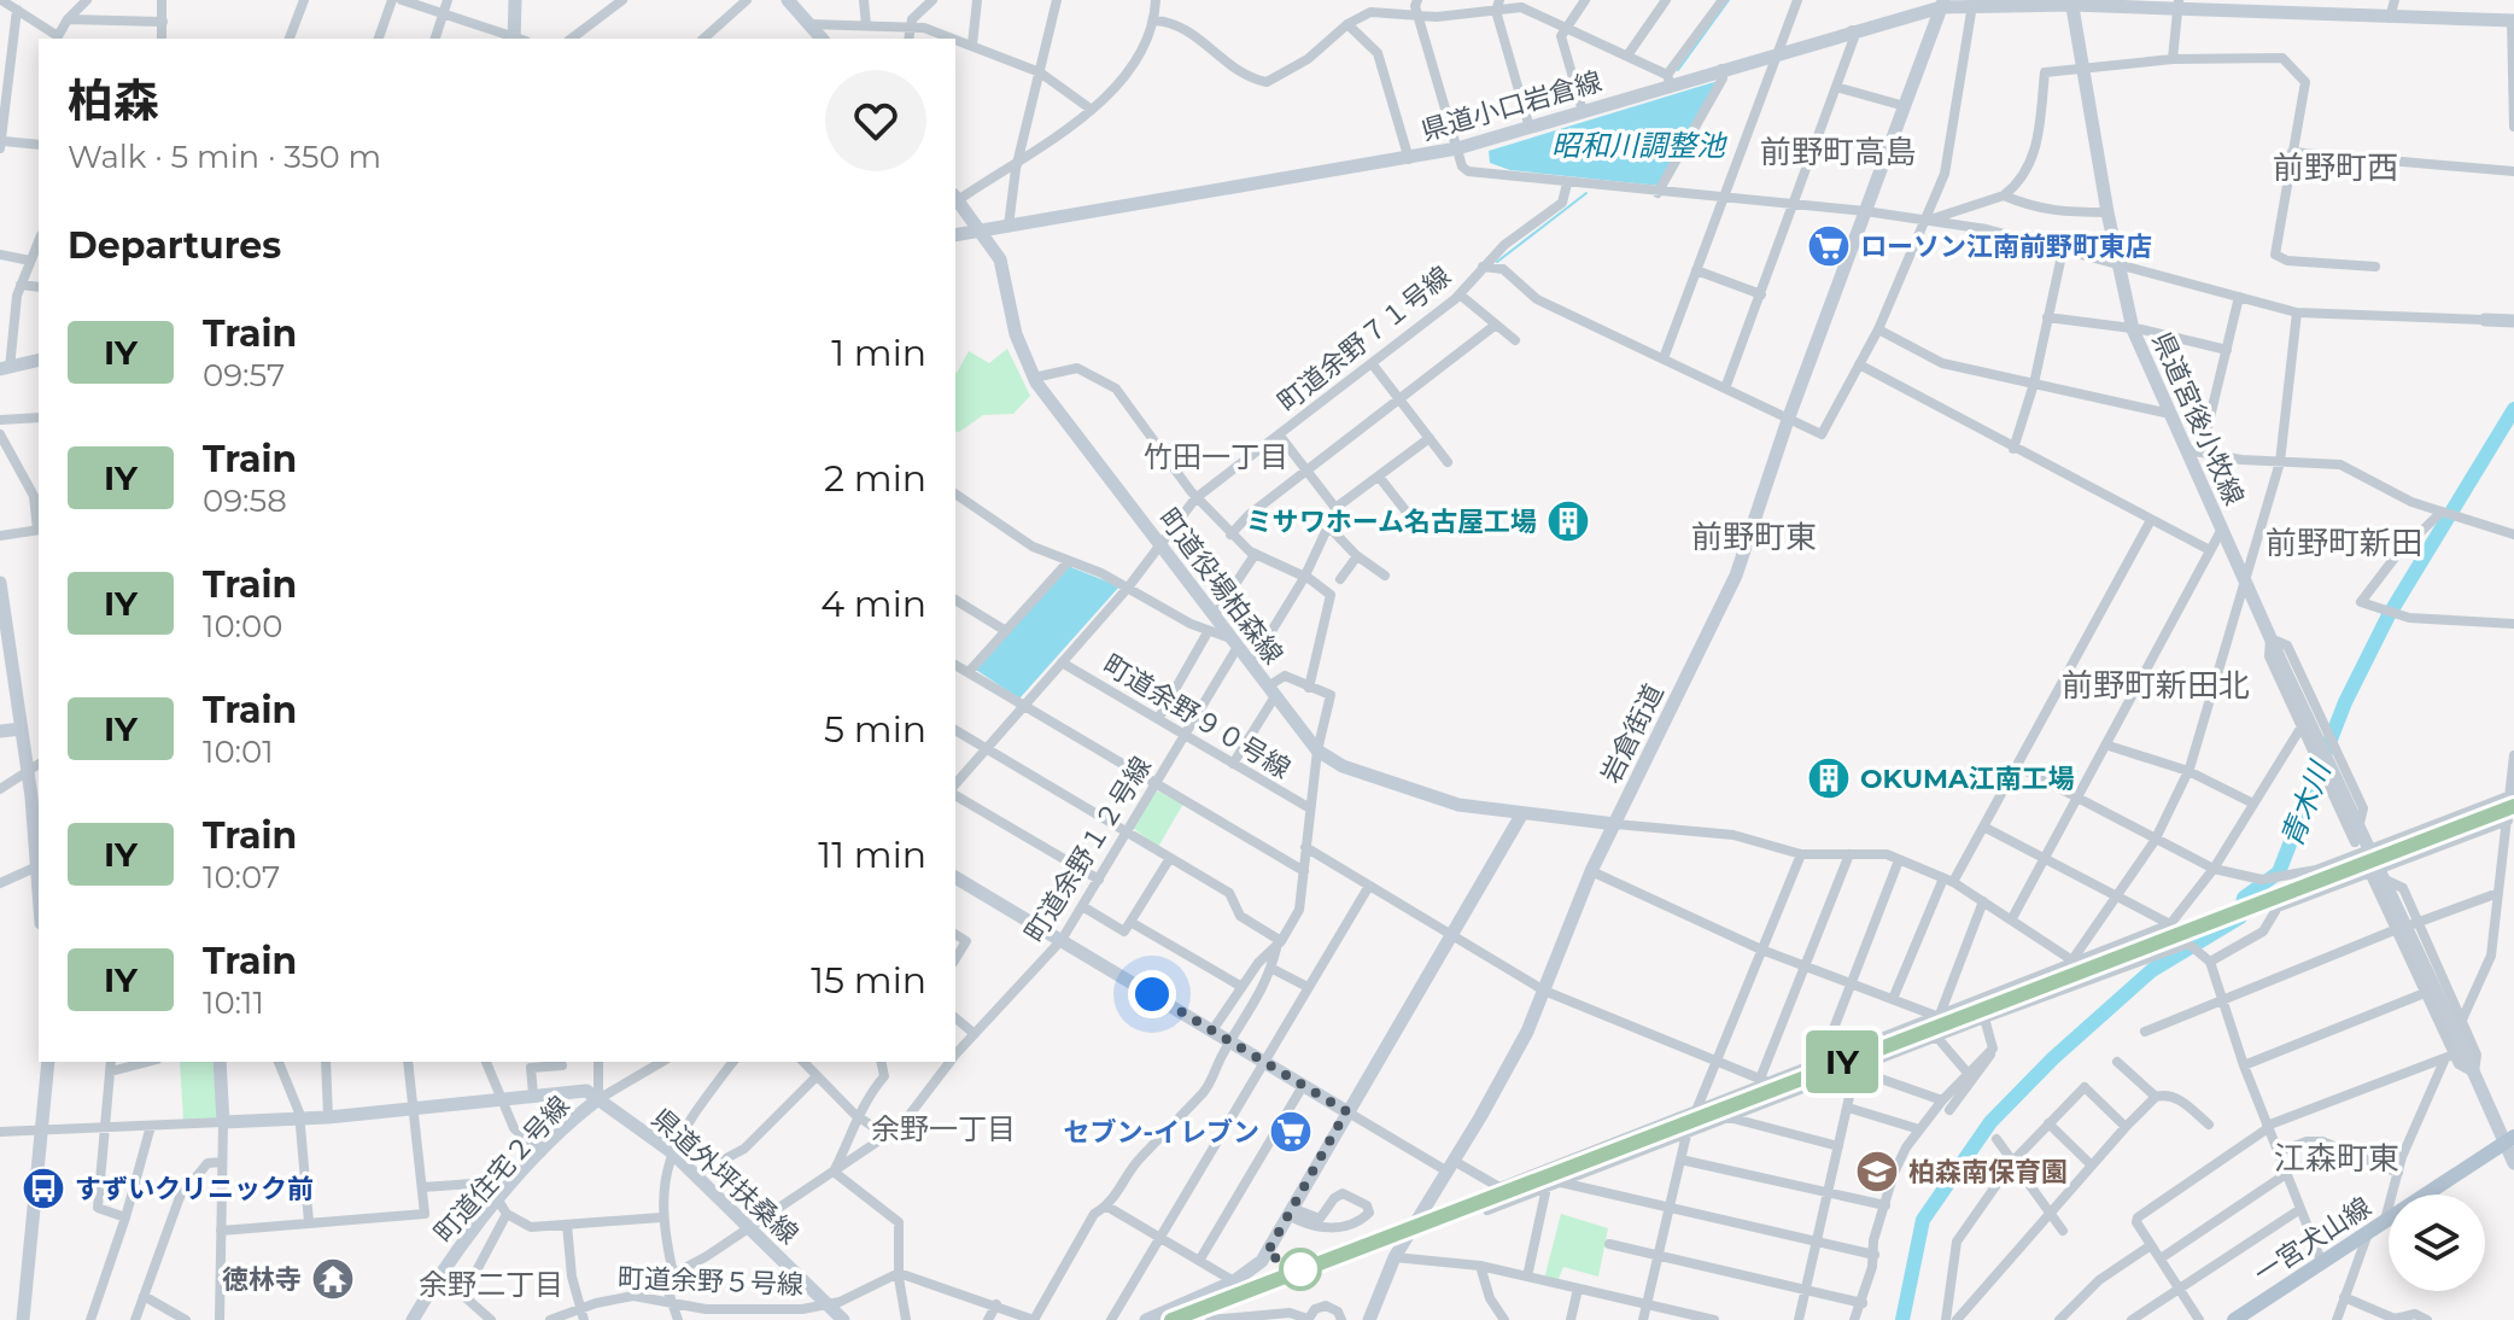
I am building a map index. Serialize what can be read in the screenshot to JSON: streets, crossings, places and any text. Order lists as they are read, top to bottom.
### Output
{
  "streets": {
    "main road": ["一宮犬山線"],
    "street": [
      "県道小口岩倉線",
      "町道余野７１号線",
      "県道宮後小牧線",
      "町道役場柏森線",
      "町道余野９０号線",
      "岩倉街道",
      "町道余野１２号線",
      "町道住宅２号線",
      "県道外坪扶桑線",
      "町道余野５号線"
    ]
  },
  "crossings": [
    ["県道小口岩倉線", "県道宮後小牧線"],
    ["県道小口岩倉線", "町道役場柏森線"],
    ["県道小口岩倉線", "岩倉街道"],
    ["町道余野７１号線", "町道役場柏森線"],
    ["町道余野７１号線", "町道余野９０号線"],
    ["県道宮後小牧線", "一宮犬山線"],
    ["町道役場柏森線", "町道余野１２号線"],
    ["町道余野９０号線", "町道余野１２号線"],
    ["町道余野１２号線", "県道外坪扶桑線"],
    ["町道余野１２号線", "町道余野５号線"],
    ["町道住宅２号線", "県道外坪扶桑線"],
    ["県道外坪扶桑線", "町道余野５号線"]
  ],
  "districts": [
    "前野町高島",
    "前野町西",
    "竹田一丁目",
    "前野町東",
    "前野町新田",
    "前野町新田北",
    "余野一丁目",
    "江森町東",
    "余野二丁目"
  ],
  "water": ["昭和川調整池", "青木川"],
  "places": {
    "supermarket": ["ローソン江南前野町東店", "セブン-イレブン"],
    "building": ["ミサワホーム名古屋工場", "OKUMA江南工場"],
    "school or university": ["柏森南保育園"],
    "bus stop": ["すずいクリニック前"],
    "temple": ["徳林寺"]
  },
  "page": {
    "on_map": "IY",
    "heading": [
      ["柏森", "Walk · 5 min · 350 m"],
      "Departures"
    ],
    "list": [
      {
        "mark": "IY",
        "name": "Train",
        "note": "09:57",
        "value": "1 min"
      },
      {
        "mark": "IY",
        "name": "Train",
        "note": "09:58",
        "value": "2 min"
      },
      {
        "mark": "IY",
        "name": "Train",
        "note": "10:00",
        "value": "4 min"
      },
      {
        "mark": "IY",
        "name": "Train",
        "note": "10:01",
        "value": "5 min"
      },
      {
        "mark": "IY",
        "name": "Train",
        "note": "10:07",
        "value": "11 min"
      },
      {
        "mark": "IY",
        "name": "Train",
        "note": "10:11",
        "value": "15 min"
      }
    ]
  }
}
